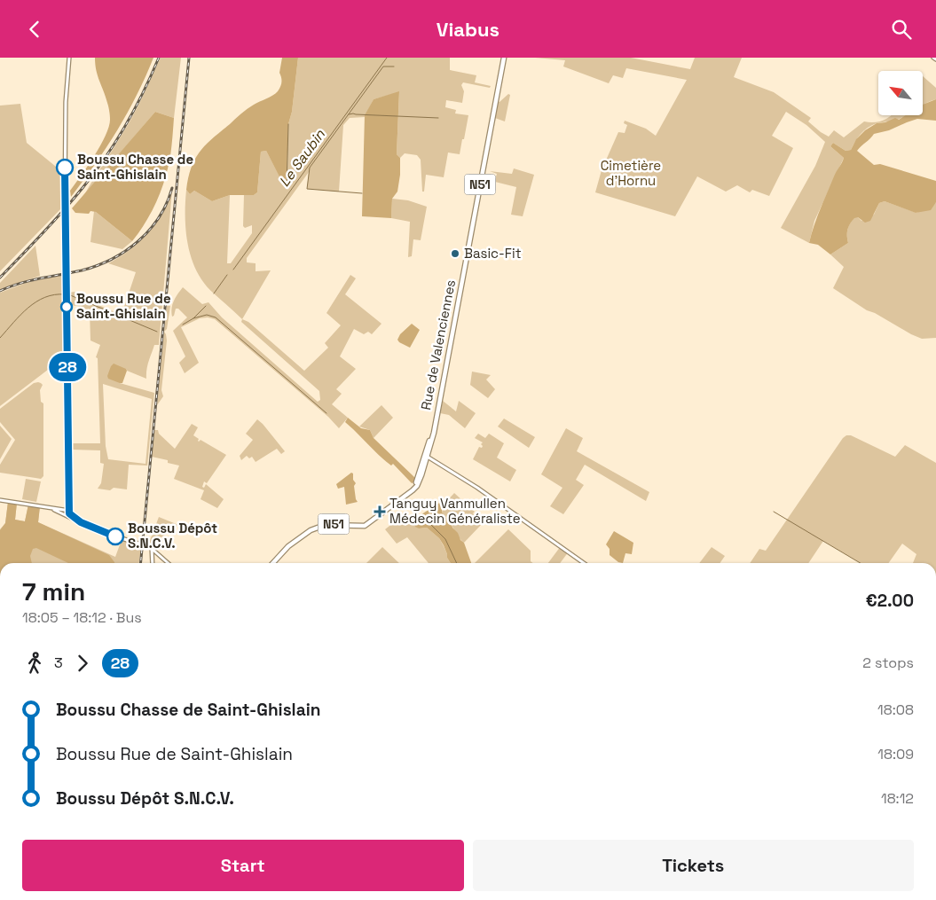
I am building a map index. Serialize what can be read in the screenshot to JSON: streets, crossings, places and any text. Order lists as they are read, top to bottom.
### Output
{
  "streets": {
    "main road": ["N51", "Rue de Valenciennes"]
  },
  "water": ["Le Saubin"],
  "parks": ["Cimetière d'Hornu"],
  "places": {
    "other": [
      "Boussu Chasse de Saint-Ghislain",
      "Basic-Fit",
      "Boussu Rue de Saint-Ghislain",
      "Boussu Dépôt S.N.C.V."
    ],
    "health": ["Tanguy Vanmullen Médecin Généraliste"]
  },
  "lines": ["bus line 28"],
  "north": "top left",
  "page": {
    "header": "Viabus",
    "on_map": "28",
    "heading": ["7 min", "18:05 – 18:12 · Bus", "€2.00"],
    "legs": ["3", "28", "2 stops"],
    "list": [
      {
        "name": "Boussu Chasse de Saint-Ghislain",
        "value": "18:08"
      },
      {
        "name": "Boussu Rue de Saint-Ghislain",
        "value": "18:09"
      },
      {
        "name": "Boussu Dépôt S.N.C.V.",
        "value": "18:12"
      }
    ],
    "buttons": ["Start", "Tickets"]
  }
}
